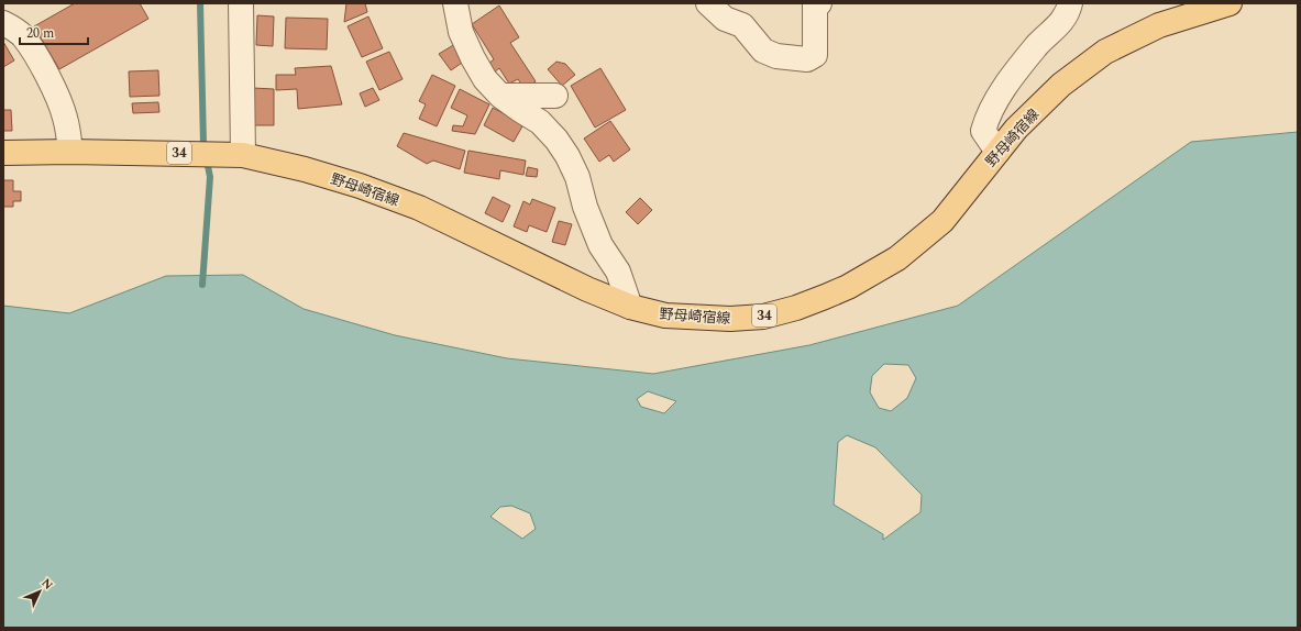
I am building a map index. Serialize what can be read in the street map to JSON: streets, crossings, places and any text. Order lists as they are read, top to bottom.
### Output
{
  "streets": {
    "main road": ["野母崎宿線", "34"]
  },
  "scale_bar": "20 m",
  "north": "top right"
}
